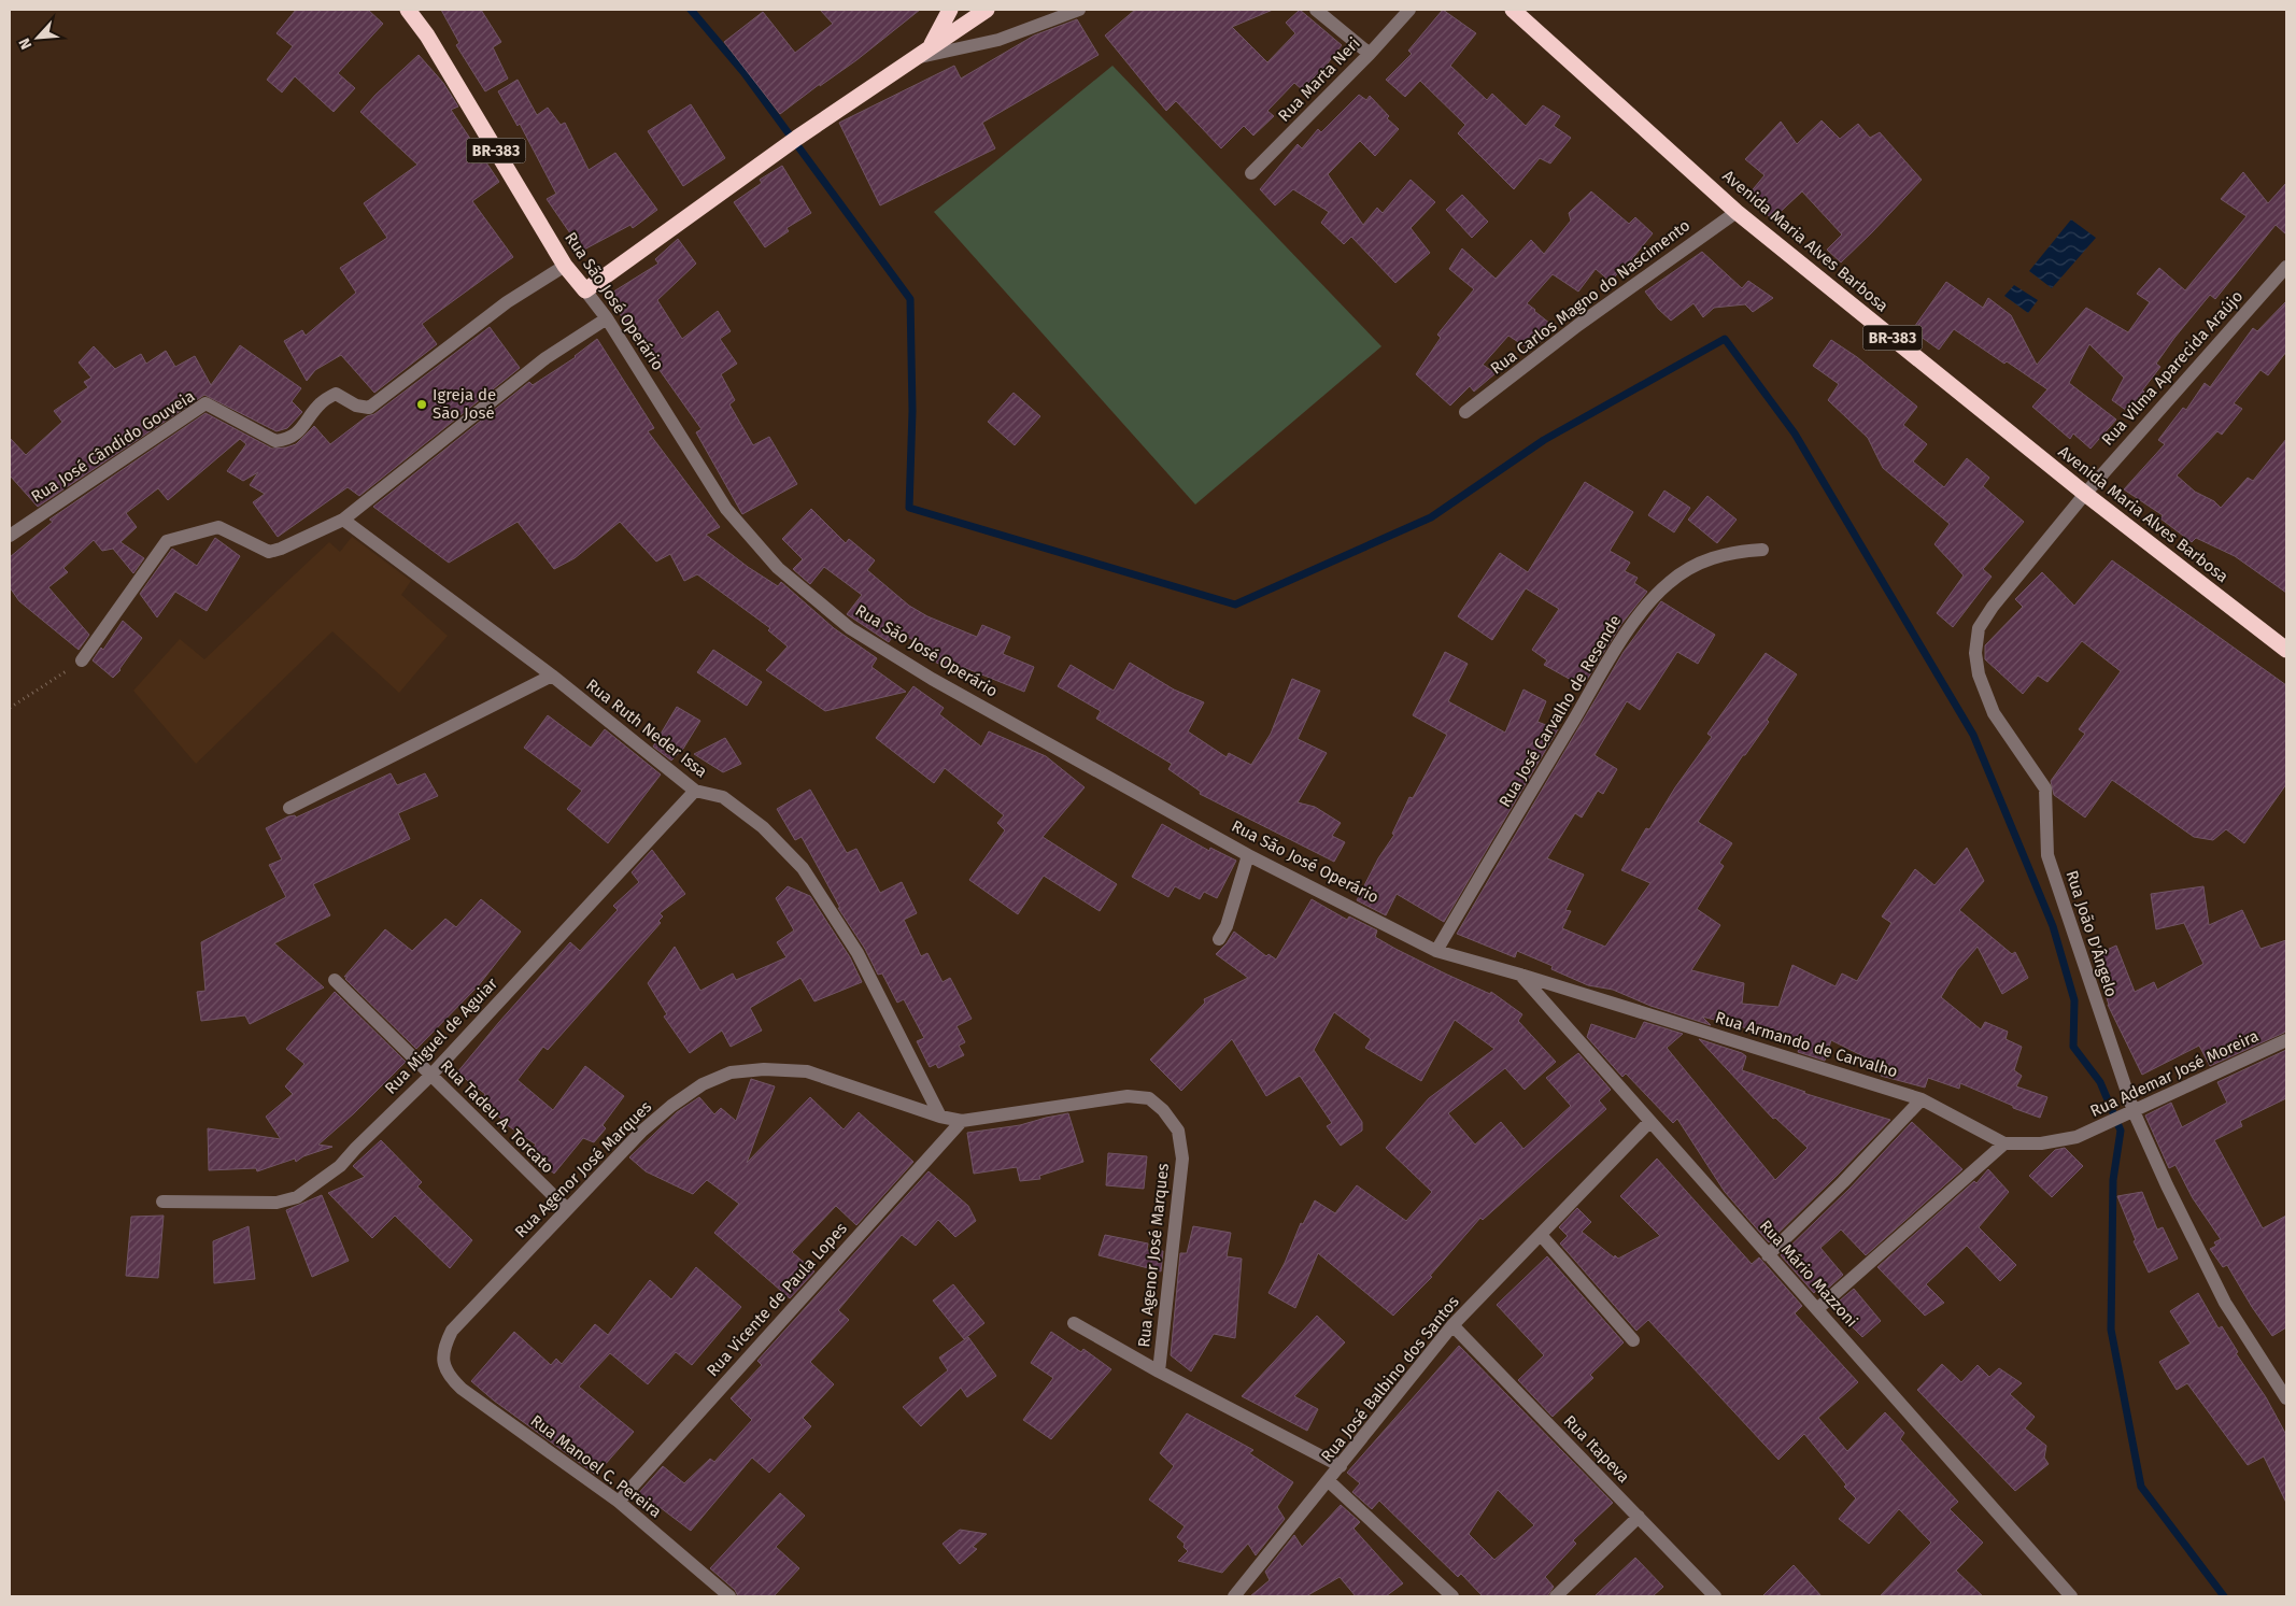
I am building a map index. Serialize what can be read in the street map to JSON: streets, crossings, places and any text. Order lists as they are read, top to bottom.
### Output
{
  "streets": {
    "highway": ["BR-383", "Avenida Maria Alves Barbosa", "Rua São José Operário"],
    "street": [
      "Rua Marta Neri",
      "Rua Carlos Magno do Nascimento",
      "Rua Vilma Aparecida Araújo",
      "Rua José Cândido Gouveia",
      "Rua José Carvalho de Resende",
      "Rua Ruth Neder Issa",
      "Rua João D'Ângelo",
      "Rua Miguel de Aguiar",
      "Rua Armando de Carvalho",
      "Rua Ademar José Moreira",
      "Rua Tadeu A. Torcato",
      "Rua Agenor José Marques",
      "Rua Mário Mazzoni",
      "Rua Vicente de Paula Lopes",
      "Rua José Balbino dos Santos",
      "Rua Itapeva",
      "Rua Manoel C. Pereira"
    ]
  },
  "crossings": [
    ["Avenida Maria Alves Barbosa", "Rua Carlos Magno do Nascimento"],
    ["Avenida Maria Alves Barbosa", "Rua Vilma Aparecida Araújo"],
    ["Avenida Maria Alves Barbosa", "Rua João D'Ângelo"],
    ["Rua São José Operário", "Rua José Cândido Gouveia"],
    ["Rua São José Operário", "Rua José Carvalho de Resende"],
    ["Rua São José Operário", "Rua Armando de Carvalho"],
    ["Rua São José Operário", "Rua Mário Mazzoni"],
    ["Rua Vilma Aparecida Araújo", "Rua João D'Ângelo"],
    ["Rua Ruth Neder Issa", "Rua Miguel de Aguiar"],
    ["Rua Ruth Neder Issa", "Rua Agenor José Marques"],
    ["Rua João D'Ângelo", "Rua Ademar José Moreira"],
    ["Rua Miguel de Aguiar", "Rua Tadeu A. Torcato"],
    ["Rua Armando de Carvalho", "Rua Ademar José Moreira"],
    ["Rua Armando de Carvalho", "Rua Mário Mazzoni"],
    ["Rua Tadeu A. Torcato", "Rua Agenor José Marques"],
    ["Rua Agenor José Marques", "Rua Vicente de Paula Lopes"],
    ["Rua Agenor José Marques", "Rua Manoel C. Pereira"],
    ["Rua Mário Mazzoni", "Rua José Balbino dos Santos"],
    ["Rua Vicente de Paula Lopes", "Rua Manoel C. Pereira"],
    ["Rua José Balbino dos Santos", "Rua Itapeva"]
  ],
  "places": ["Igreja de São José"],
  "north": "bottom left"
}
